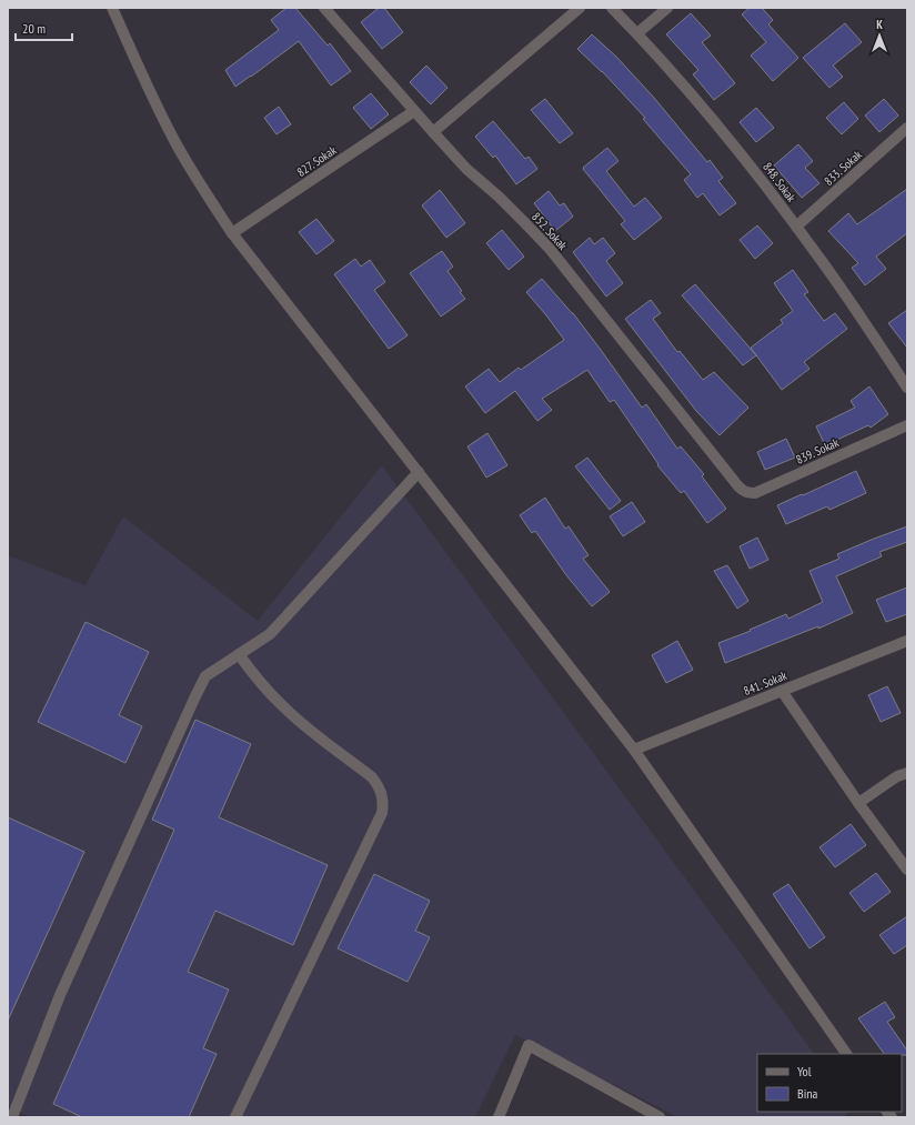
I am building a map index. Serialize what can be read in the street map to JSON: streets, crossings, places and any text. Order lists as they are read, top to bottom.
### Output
{
  "streets": {
    "street": [
      "827. Sokak",
      "833. Sokak",
      "848. Sokak",
      "852. Sokak",
      "839. Sokak",
      "841. Sokak"
    ]
  },
  "crossings": [
    ["827. Sokak", "852. Sokak"],
    ["833. Sokak", "848. Sokak"],
    ["852. Sokak", "839. Sokak"]
  ],
  "legend": ["Yol", "Bina"],
  "scale_bar": "20 m",
  "north": "top"
}
